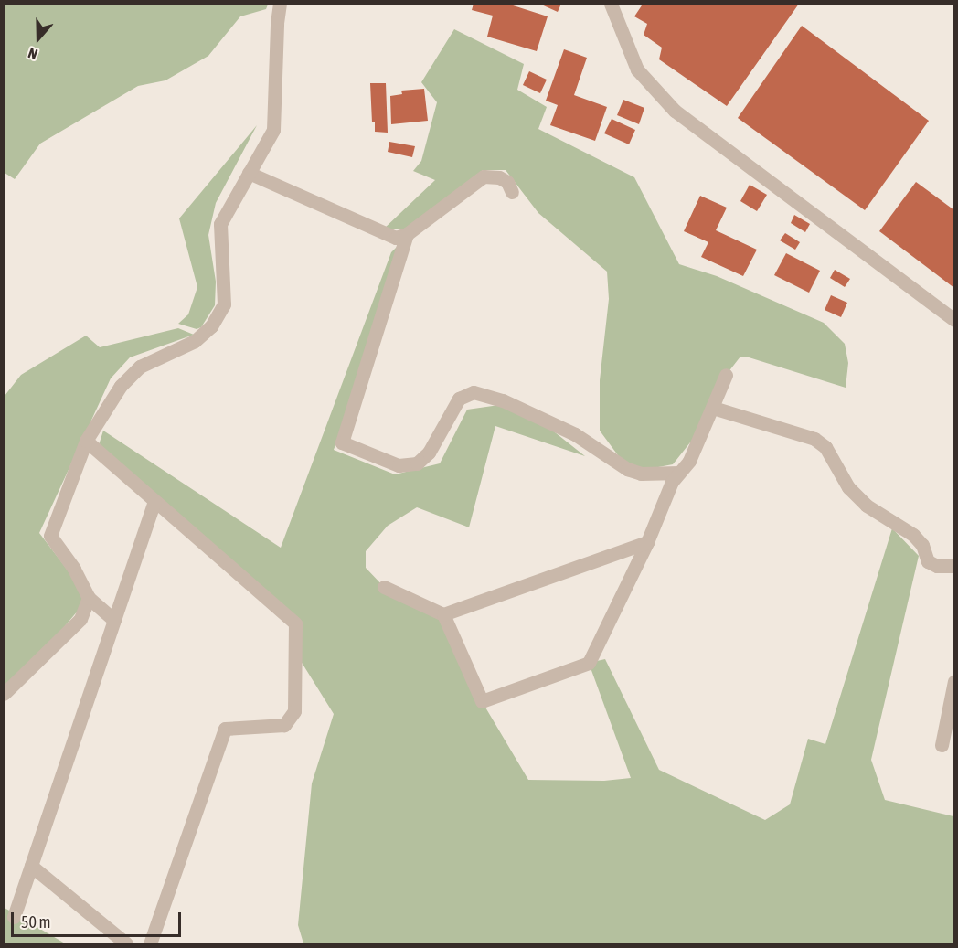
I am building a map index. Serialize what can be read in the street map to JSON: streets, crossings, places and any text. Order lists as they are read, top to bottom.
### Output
{
  "scale_bar": "50 m",
  "north": "bottom"
}
